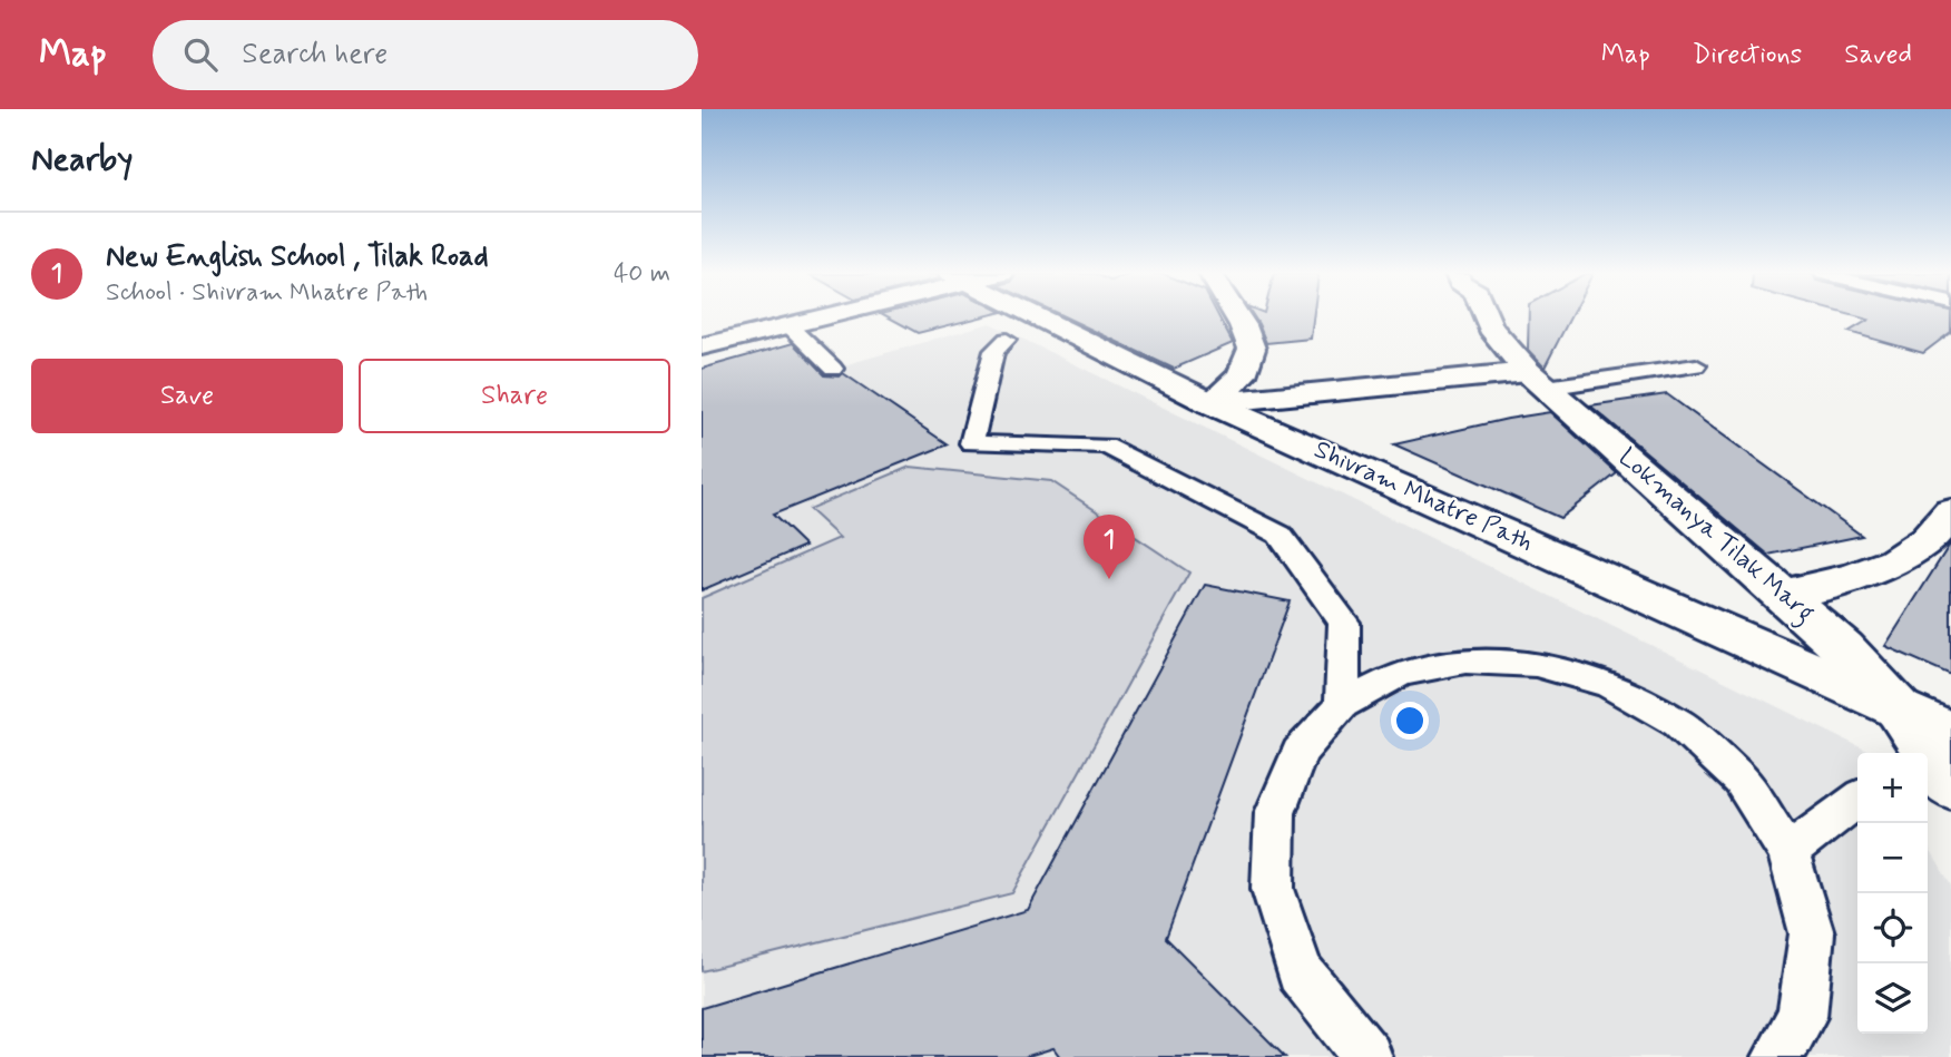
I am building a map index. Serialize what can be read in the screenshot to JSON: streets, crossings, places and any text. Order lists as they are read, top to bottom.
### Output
{
  "streets": {
    "street": ["Shivram Mhatre Path", "Lokmanya Tilak Marg"]
  },
  "crossings": [
    ["Shivram Mhatre Path", "Lokmanya Tilak Marg"]
  ],
  "page": {
    "header": "Map",
    "search": "Search here",
    "nav": ["Map", "Directions", "Saved"],
    "heading": "Nearby",
    "list": [
      {
        "mark": "1",
        "name": "New English School , Tilak Road",
        "note": "School · Shivram Mhatre Path",
        "value": "40 m"
      }
    ],
    "buttons": ["Save", "Share"],
    "pins": "1",
    "map_buttons": ["+", "−"]
  }
}
